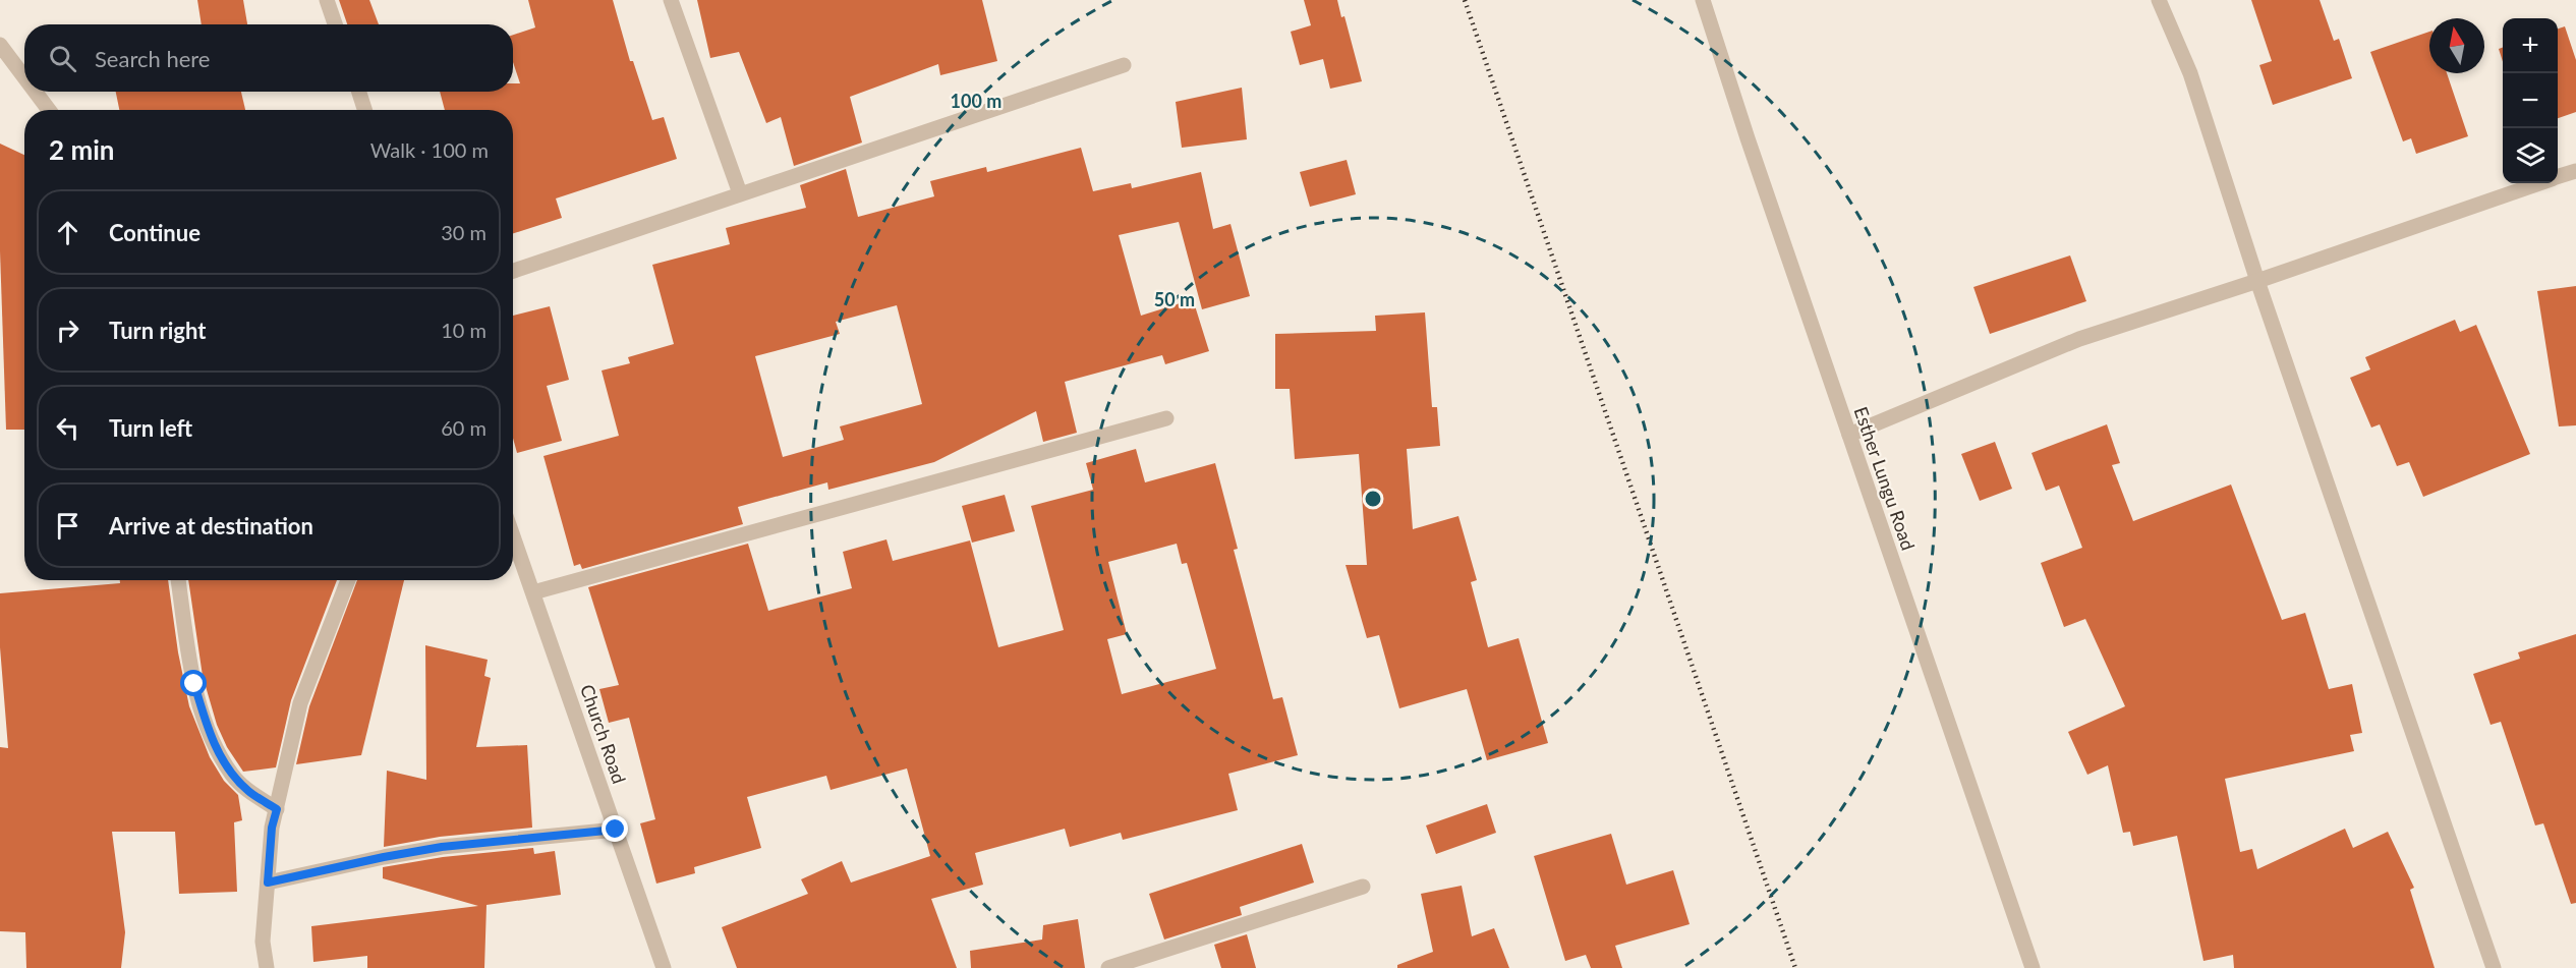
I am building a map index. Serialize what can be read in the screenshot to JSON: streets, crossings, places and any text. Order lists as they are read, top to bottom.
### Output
{
  "streets": {
    "street": ["Esther Lungu Road", "Church Road"]
  },
  "north": "top",
  "page": {
    "map_buttons": ["+", "−"],
    "search": "Search here",
    "heading": ["2 min", "Walk · 100 m"],
    "list": [
      ["Continue", "30 m"],
      ["Turn right", "10 m"],
      ["Turn left", "60 m"],
      "Arrive at destination"
    ]
  },
  "rings": ["100 m", "50 m"]
}
